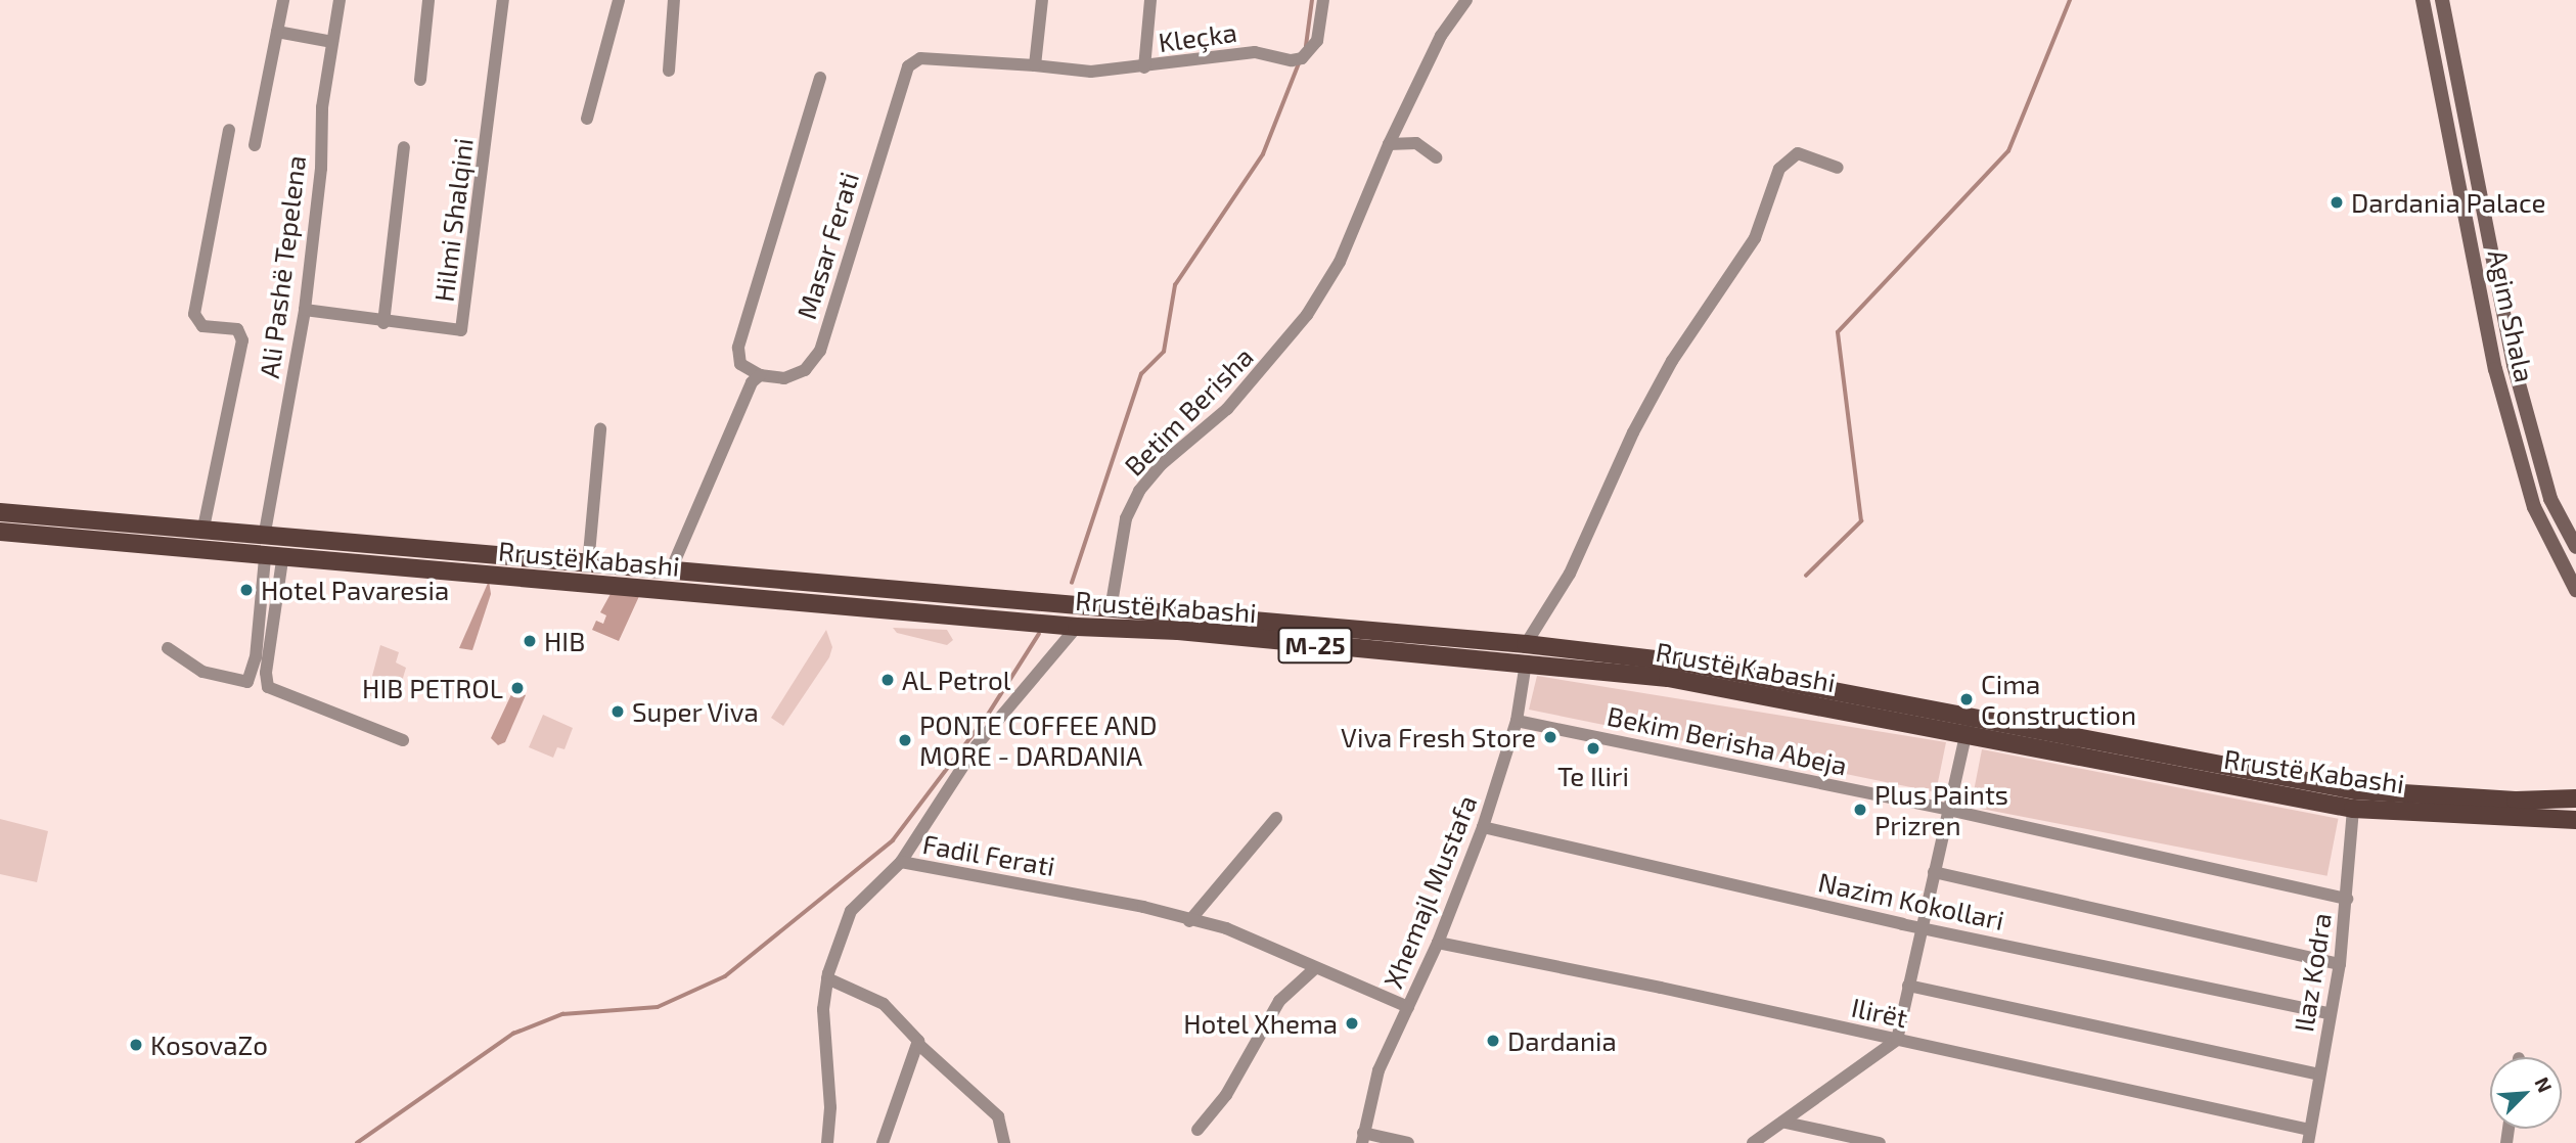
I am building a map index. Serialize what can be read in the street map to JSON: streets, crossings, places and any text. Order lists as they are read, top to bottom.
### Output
{
  "streets": {
    "main road": ["Agim Shala", "Rrustë Kabashi", "M-25"],
    "street": [
      "Kleçka",
      "Hilmi Shalqini",
      "Masar Ferati",
      "Ali Pashë Tepelena",
      "Betim Berisha",
      "Bekim Berisha Abeja",
      "Fadil Ferati",
      "Xhemajl Mustafa",
      "Nazim Kokollari",
      "Ilaz Kodra",
      "Ilirët"
    ]
  },
  "crossings": [
    ["Kleçka", "Masar Ferati"],
    ["Hilmi Shalqini", "Ali Pashë Tepelena"],
    ["Ali Pashë Tepelena", "Rrustë Kabashi"],
    ["Betim Berisha", "Rrustë Kabashi"],
    ["Rrustë Kabashi", "Xhemajl Mustafa"],
    ["Rrustë Kabashi", "Ilaz Kodra"],
    ["Bekim Berisha Abeja", "Xhemajl Mustafa"],
    ["Bekim Berisha Abeja", "Ilaz Kodra"],
    ["Fadil Ferati", "Xhemajl Mustafa"],
    ["Xhemajl Mustafa", "Nazim Kokollari"],
    ["Xhemajl Mustafa", "Ilirët"],
    ["Nazim Kokollari", "Ilaz Kodra"],
    ["Ilaz Kodra", "Ilirët"]
  ],
  "places": [
    "Dardania Palace",
    "Hotel Pavaresia",
    "HIB",
    "AL Petrol",
    "HIB PETROL",
    "Cima Construction",
    "Super Viva",
    "Viva Fresh Store",
    "PONTE COFFEE AND MORE - DARDANIA",
    "Te Iliri",
    "Plus Paints Prizren",
    "Hotel Xhema",
    "Dardania",
    "KosovaZo"
  ],
  "north": "top right"
}
